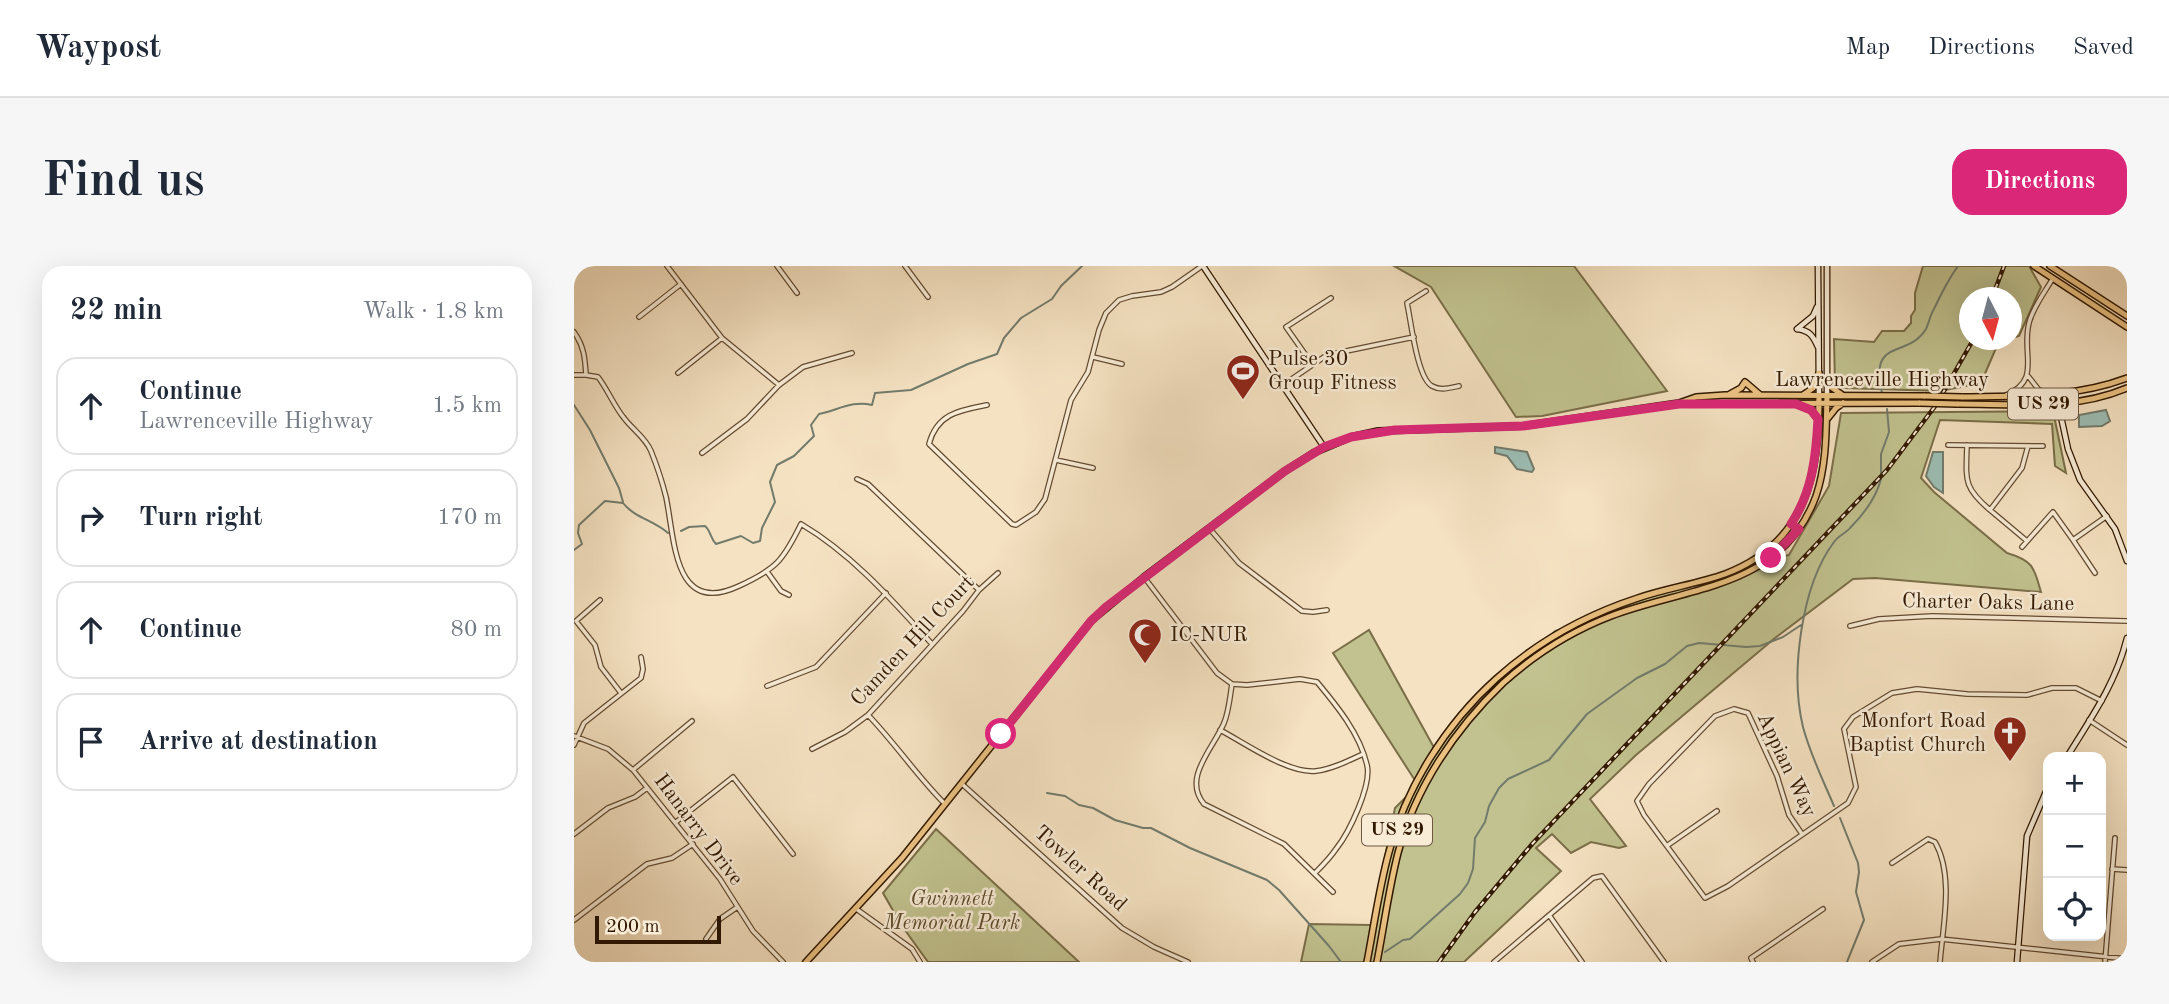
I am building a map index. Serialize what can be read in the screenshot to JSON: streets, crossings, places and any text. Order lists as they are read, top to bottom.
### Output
{
  "streets": {
    "main road": ["Lawrenceville Highway", "US 29"],
    "street": [
      "Charter Oaks Lane",
      "Camden Hill Court",
      "Appian Way",
      "Hanarry Drive",
      "Towler Road"
    ]
  },
  "crossings": [
    ["Lawrenceville Highway", "US 29"],
    ["Lawrenceville Highway", "Towler Road"]
  ],
  "parks": ["Gwinnett Memorial Park"],
  "places": {
    "sports": ["Pulse 30 Group Fitness"],
    "mosque": ["IC-NUR"],
    "church": ["Monfort Road Baptist Church"]
  },
  "scale_bar": "200 m",
  "north": "bottom",
  "page": {
    "header": "Waypost",
    "nav": ["Map", "Directions", "Saved"],
    "buttons": "Directions",
    "title": "Find us",
    "heading": ["22 min", "Walk · 1.8 km"],
    "list": [
      ["Continue", "Lawrenceville Highway", "1.5 km"],
      ["Turn right", "170 m"],
      ["Continue", "80 m"],
      "Arrive at destination"
    ],
    "map_buttons": ["+", "−"],
    "scale": "200 m"
  }
}
